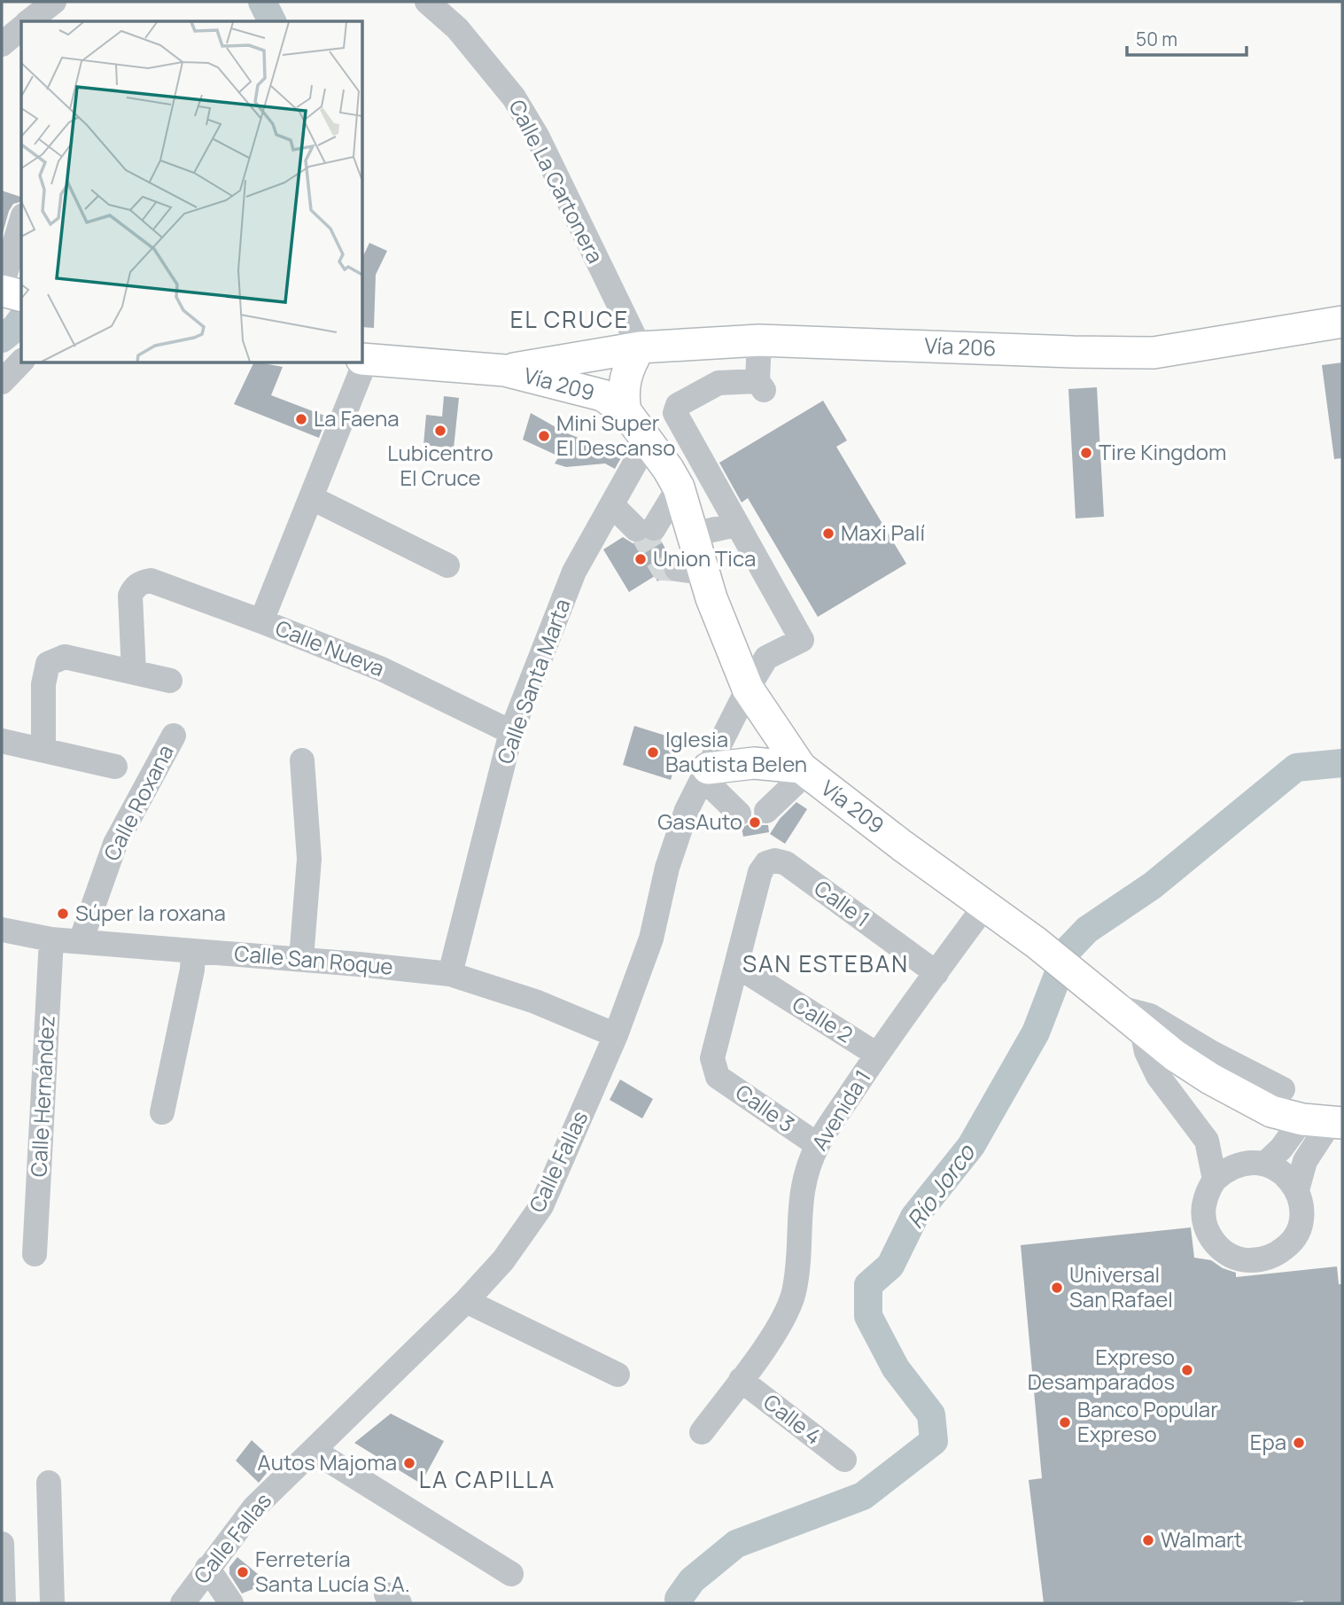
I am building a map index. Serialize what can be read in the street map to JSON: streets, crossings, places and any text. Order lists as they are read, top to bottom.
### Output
{
  "streets": {
    "main road": ["Vía 206", "Vía 209"],
    "street": [
      "Calle La Cartonera",
      "Calle Nueva",
      "Calle Santa Marta",
      "Calle Roxana",
      "Calle 1",
      "Calle San Roque",
      "Calle 2",
      "Calle Hernández",
      "Calle 3",
      "Avenida 1",
      "Calle Fallas",
      "Calle 4"
    ]
  },
  "crossings": [
    ["Calle La Cartonera", "Vía 206"],
    ["Vía 206", "Vía 209"],
    ["Vía 209", "Calle Santa Marta"],
    ["Vía 209", "Avenida 1"],
    ["Vía 209", "Calle Fallas"],
    ["Calle Nueva", "Calle Santa Marta"],
    ["Calle Santa Marta", "Calle San Roque"],
    ["Calle Roxana", "Calle San Roque"],
    ["Calle 1", "Calle 2"],
    ["Calle 1", "Calle 3"],
    ["Calle 1", "Avenida 1"],
    ["Calle San Roque", "Calle Hernández"],
    ["Calle San Roque", "Calle Fallas"],
    ["Calle 2", "Calle 3"],
    ["Calle 2", "Avenida 1"],
    ["Calle 3", "Avenida 1"],
    ["Avenida 1", "Calle 4"]
  ],
  "districts": ["EL CRUCE", "SAN ESTEBAN", "LA CAPILLA"],
  "water": ["Río Jorco"],
  "places": [
    "La Faena",
    "Lubicentro El Cruce",
    "Mini Super El Descanso",
    "Tire Kingdom",
    "Maxi Palí",
    "Union Tica",
    "Iglesia Bautista Belen",
    "GasAuto",
    "Súper la roxana",
    "Universal San Rafael",
    "Expreso Desamparados",
    "Banco Popular Expreso",
    "Epa",
    "Autos Majoma",
    "Walmart",
    "Ferretería Santa Lucía S.A."
  ],
  "scale_bar": "50 m"
}
